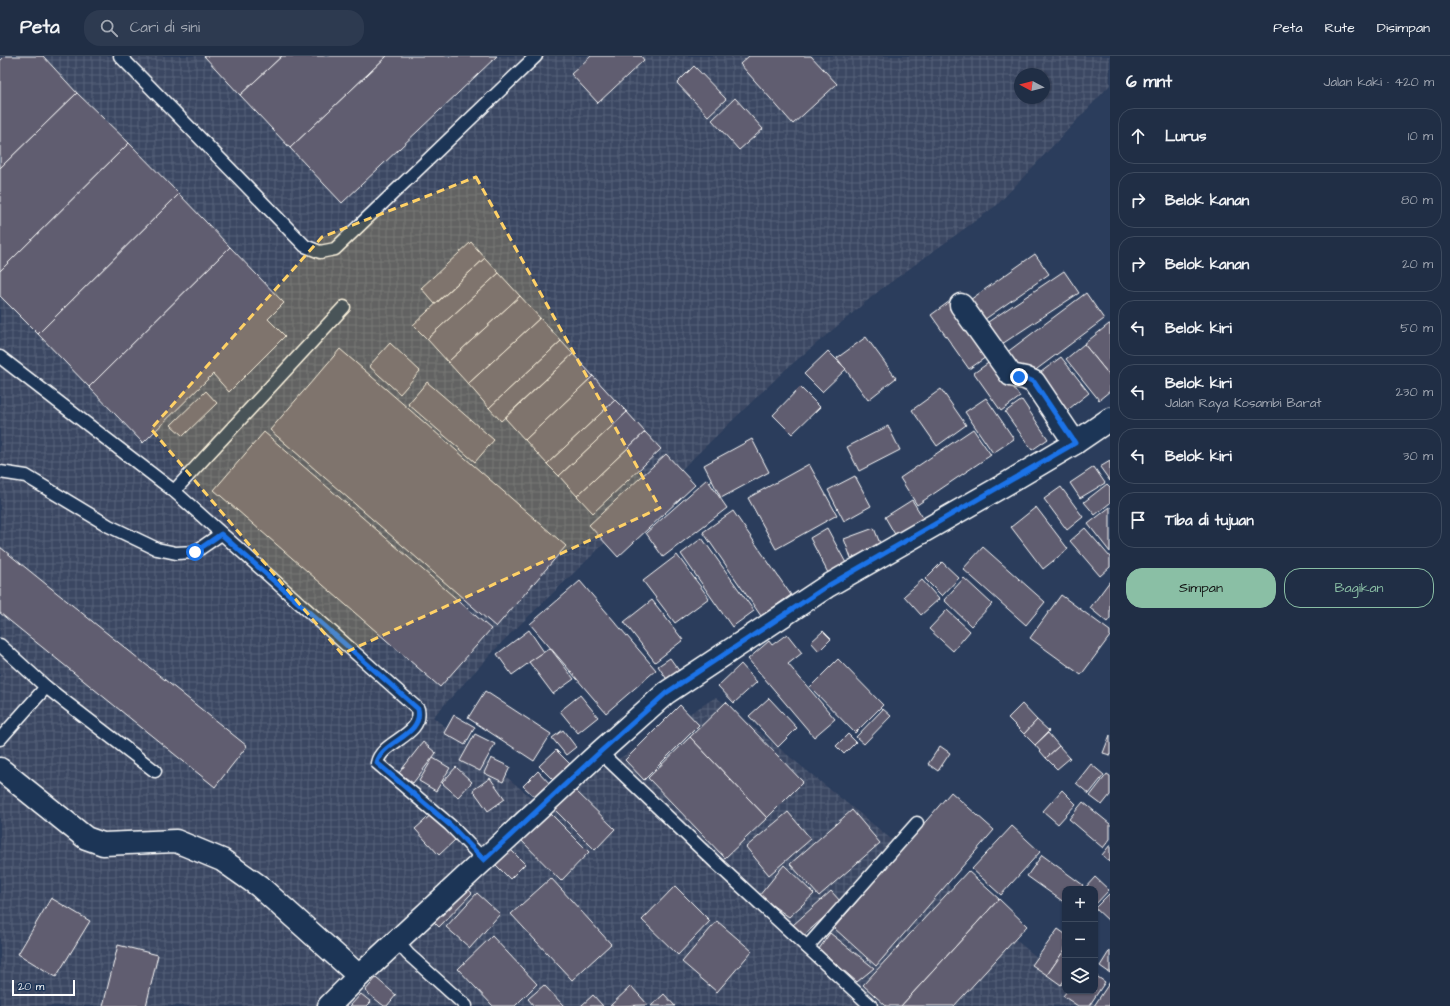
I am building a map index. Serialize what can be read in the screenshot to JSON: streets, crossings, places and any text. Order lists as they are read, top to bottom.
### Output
{
  "scale_bar": "20 m",
  "north": "left",
  "page": {
    "header": "Peta",
    "search": "Cari di sini",
    "nav": ["Peta", "Rute", "Disimpan"],
    "heading": ["6 mnt", "Jalan kaki · 420 m"],
    "list": [
      ["Lurus", "10 m"],
      ["Belok kanan", "80 m"],
      ["Belok kanan", "20 m"],
      ["Belok kiri", "50 m"],
      ["Belok kiri", "Jalan Raya Kosambi Barat", "230 m"],
      ["Belok kiri", "30 m"],
      "Tiba di tujuan"
    ],
    "buttons": ["Simpan", "Bagikan"],
    "map_buttons": ["+", "−"],
    "scale": "20 m"
  }
}
